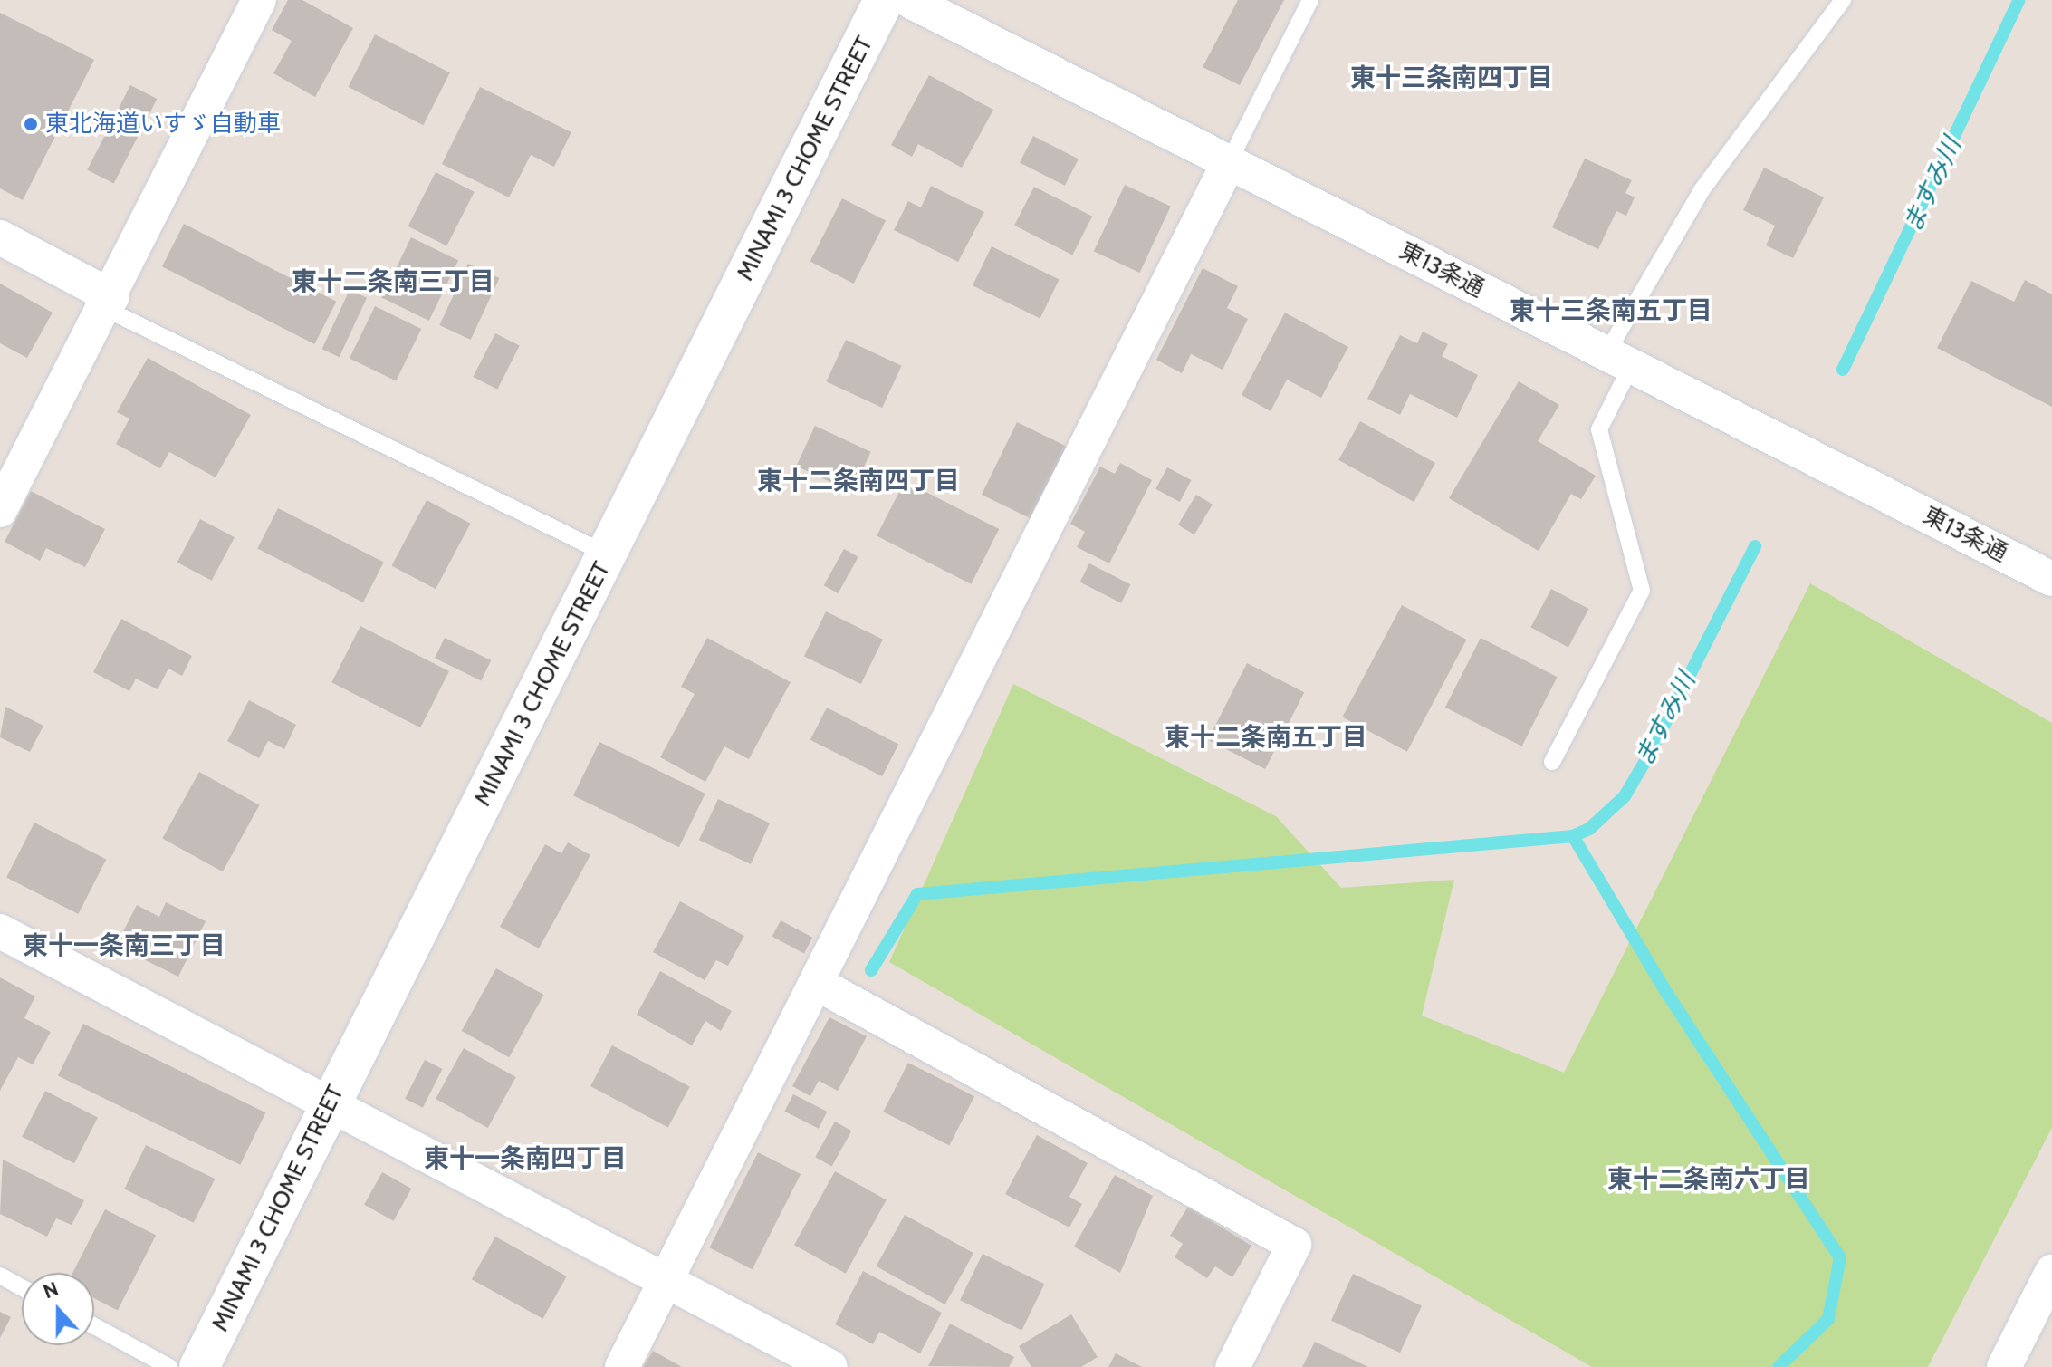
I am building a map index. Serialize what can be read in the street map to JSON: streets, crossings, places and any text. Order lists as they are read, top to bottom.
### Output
{
  "streets": {
    "street": ["MINAMI 3 CHOME STREET", "東13条通"]
  },
  "districts": [
    "東十三条南四丁目",
    "東十二条南三丁目",
    "東十三条南五丁目",
    "東十二条南四丁目",
    "東十二条南五丁目",
    "東十一条南三丁目",
    "東十一条南四丁目",
    "東十二条南六丁目"
  ],
  "water": ["ますみ川"],
  "places": ["東北海道いすゞ自動車"],
  "north": "top"
}
